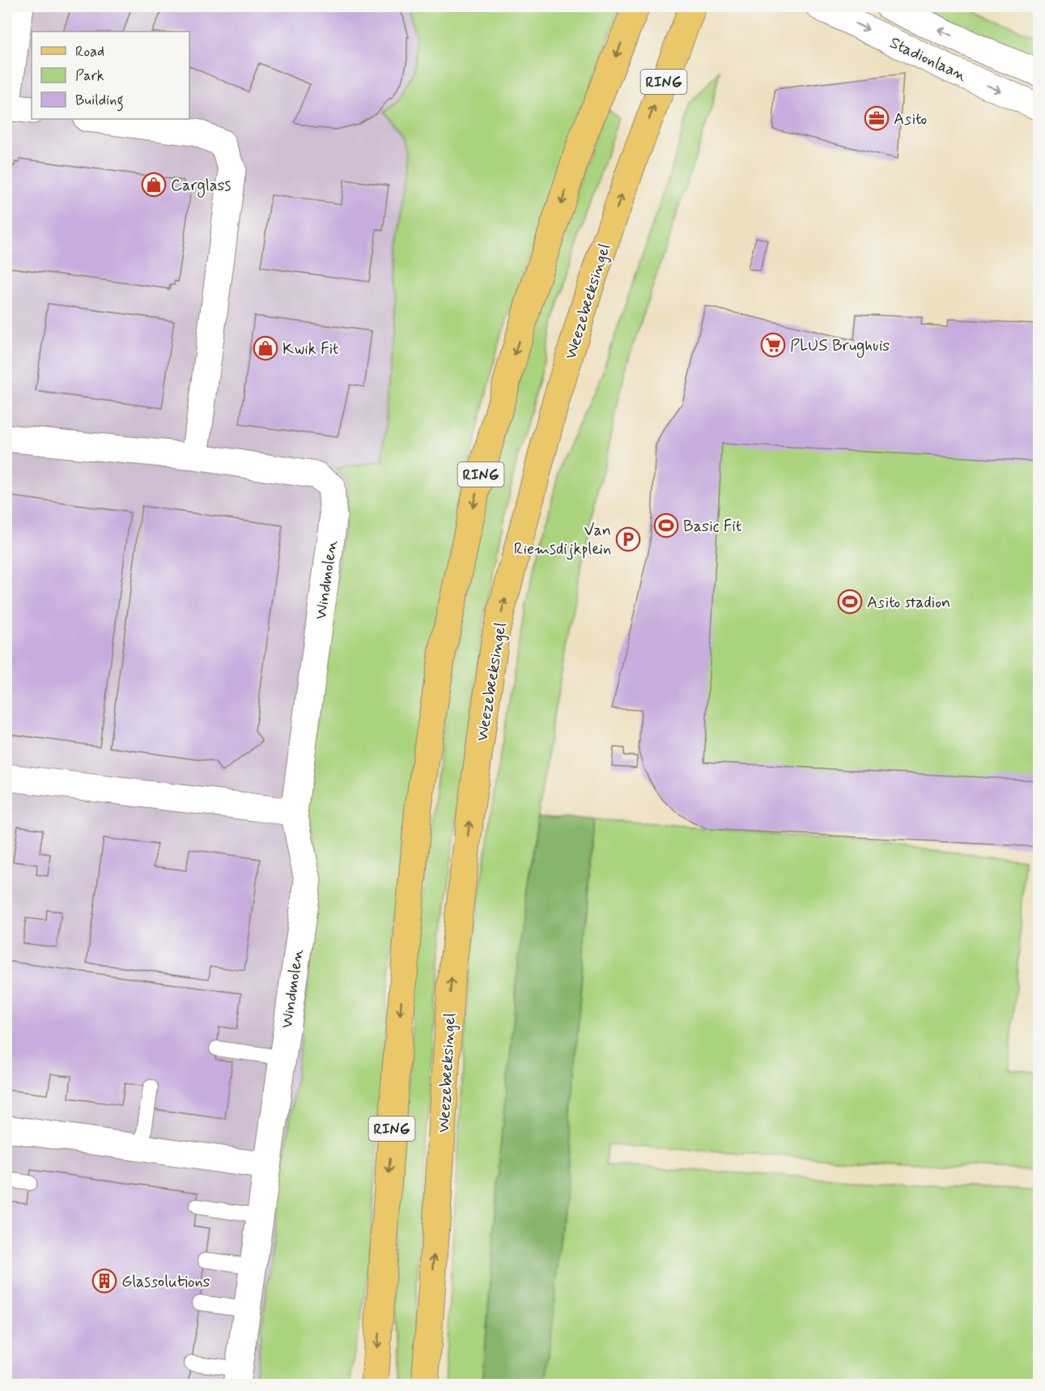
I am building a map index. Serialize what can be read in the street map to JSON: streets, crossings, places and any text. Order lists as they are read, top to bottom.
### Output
{
  "streets": {
    "main road": ["RING", "Weezebeeksingel"],
    "street": ["Stadionlaan", "Windmolen"]
  },
  "places": {
    "office": ["Asito"],
    "shop": ["Carglass", "Kwik Fit"],
    "supermarket": ["PLUS Brughuis"],
    "sports": ["Basic Fit", "Asito stadion"],
    "parking": ["Van Riemsdijkplein"],
    "building": ["Glassolutions"]
  },
  "legend": ["Road", "Park", "Building"]
}
